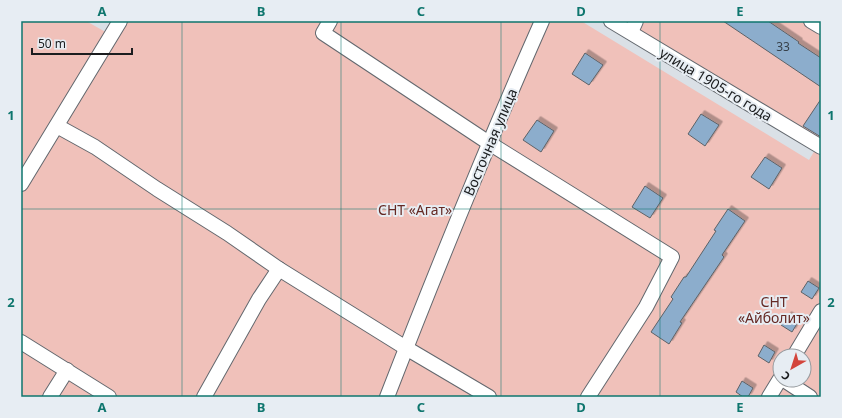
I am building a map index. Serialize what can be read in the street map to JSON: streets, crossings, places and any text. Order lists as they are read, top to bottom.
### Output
{
  "streets": {
    "street": ["улица 1905-го года", "Восточная улица"]
  },
  "parks": ["СНТ «Агат»", "СНТ «Айболит»"],
  "house_numbers": ["33"],
  "scale_bar": "50 m",
  "north": "bottom left",
  "grid": {
    "columns": [
      "A",
      "B",
      "C",
      "D",
      "E"
    ],
    "rows": ["1", "2"]
  }
}
